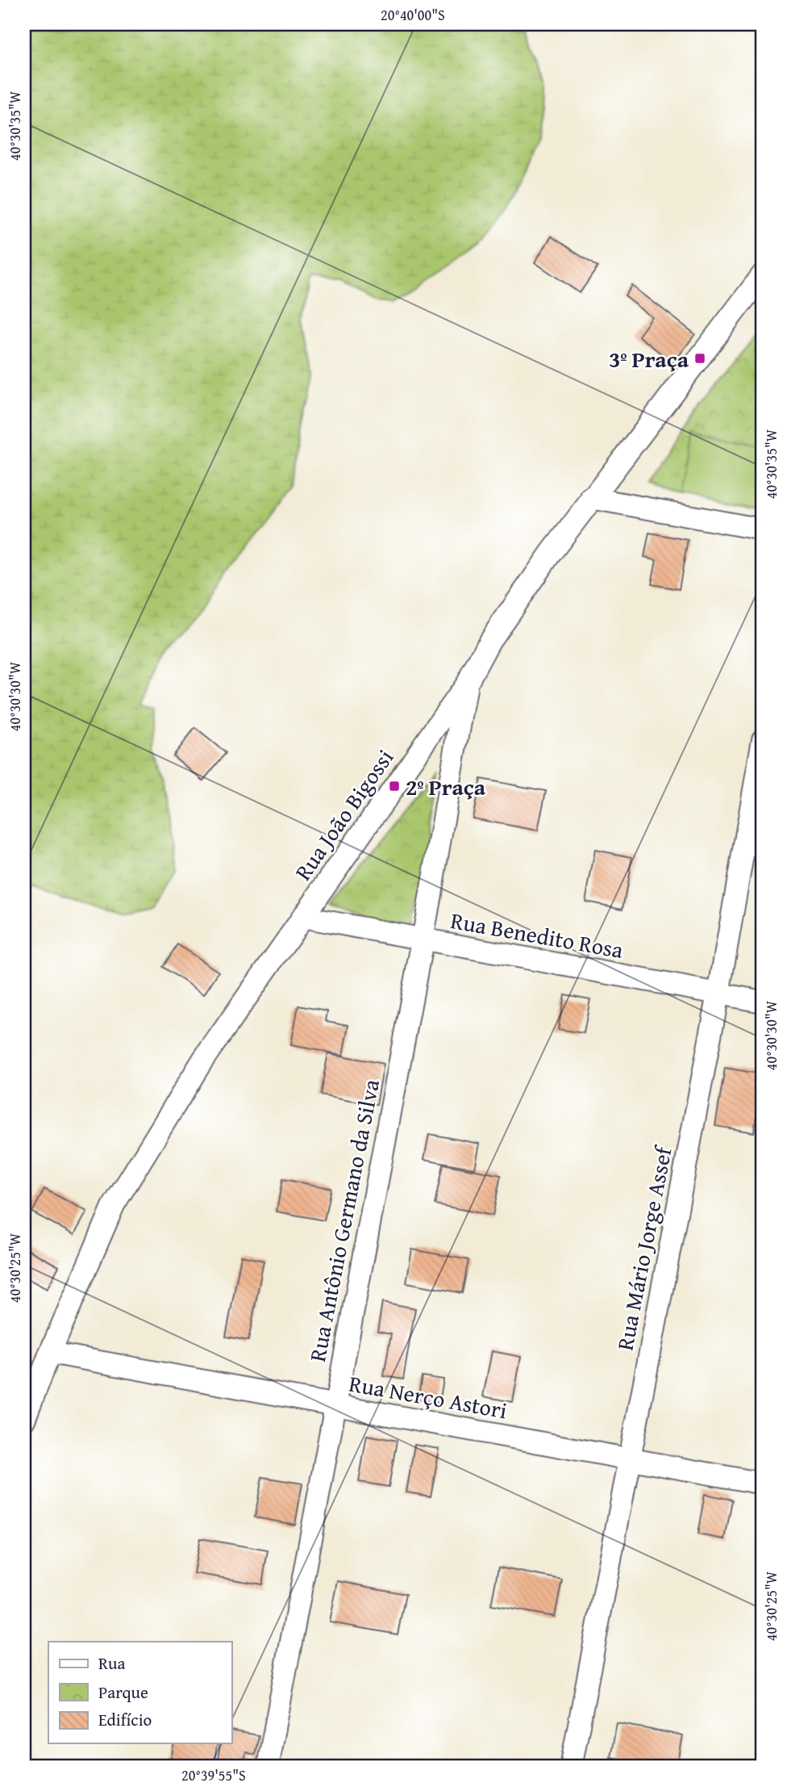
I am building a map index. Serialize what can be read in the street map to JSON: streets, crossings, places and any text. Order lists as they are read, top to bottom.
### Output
{
  "streets": {
    "street": [
      "Rua João Bigossi",
      "Rua Benedito Rosa",
      "Rua Antônio Germano da Silva",
      "Rua Mário Jorge Assef",
      "Rua Nerço Astori"
    ]
  },
  "crossings": [
    ["Rua João Bigossi", "Rua Benedito Rosa"],
    ["Rua João Bigossi", "Rua Antônio Germano da Silva"],
    ["Rua João Bigossi", "Rua Nerço Astori"],
    ["Rua Benedito Rosa", "Rua Antônio Germano da Silva"],
    ["Rua Benedito Rosa", "Rua Mário Jorge Assef"],
    ["Rua Antônio Germano da Silva", "Rua Nerço Astori"],
    ["Rua Mário Jorge Assef", "Rua Nerço Astori"]
  ],
  "places": {
    "transit": ["3º Praça", "2º Praça"]
  },
  "legend": ["Rua", "Parque", "Edifício"],
  "coordinates": [
    "20°40'00\"S",
    "40°30'35\"W",
    "40°30'30\"W",
    "40°30'25\"W",
    "20°39'55\"S"
  ]
}
